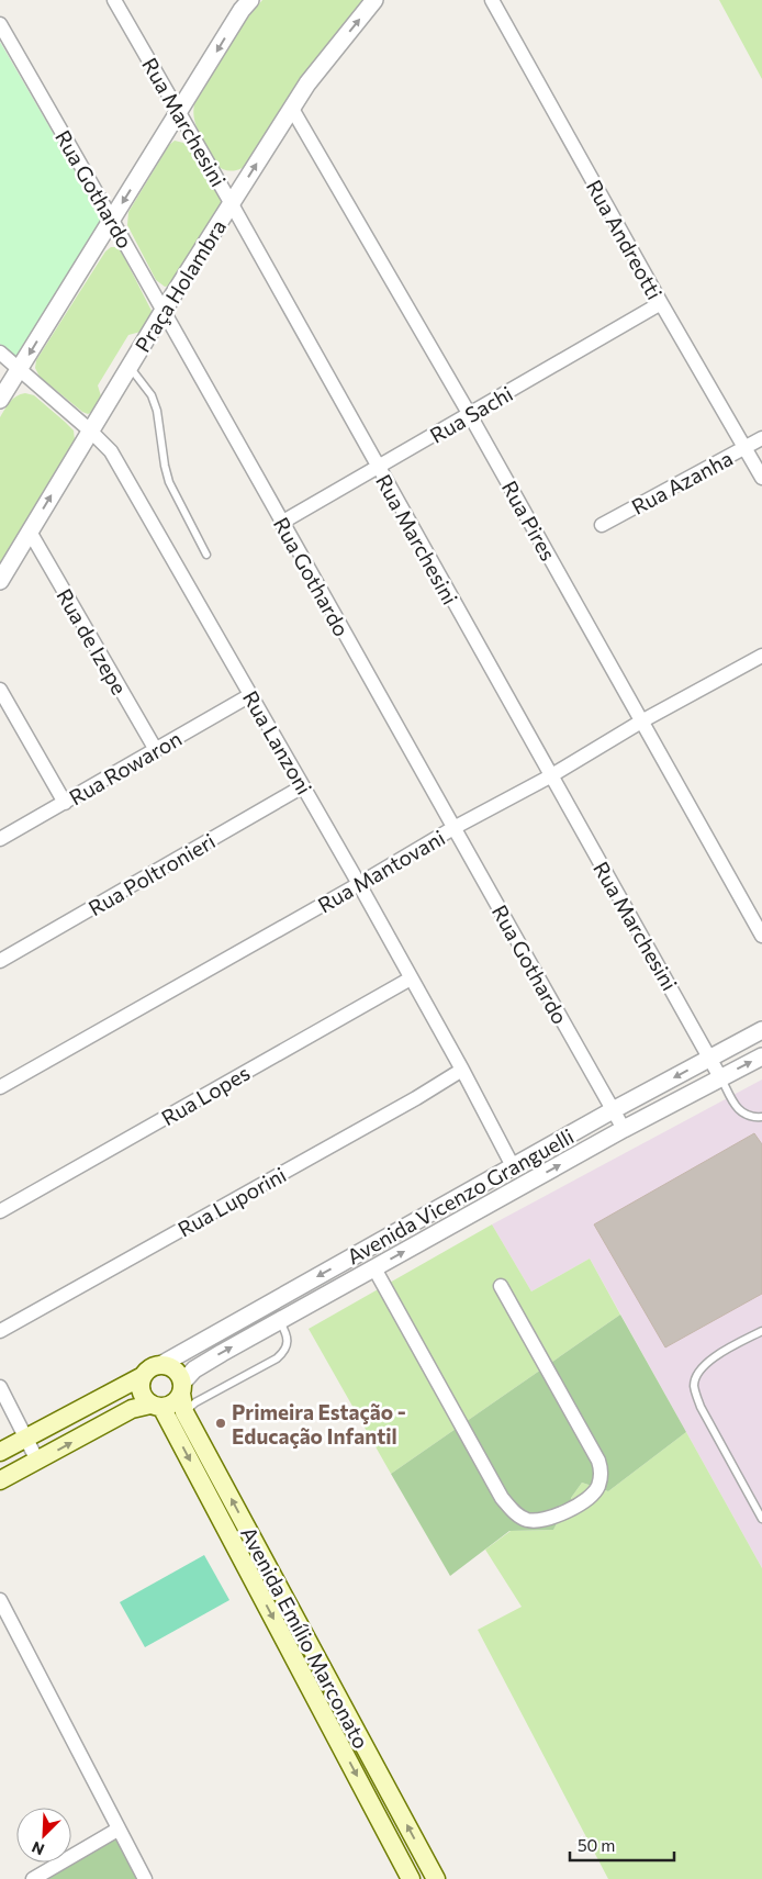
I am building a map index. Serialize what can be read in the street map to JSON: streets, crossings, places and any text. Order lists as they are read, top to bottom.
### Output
{
  "streets": {
    "main road": ["Avenida Vicenzo Granguelli", "Avenida Emílio Marconato"],
    "street": [
      "Rua Marchesini",
      "Rua Gothardo",
      "Rua Andreotti",
      "Praça Holambra",
      "Rua Sachi",
      "Rua Azanha",
      "Rua Pires",
      "Rua de Izepe",
      "Rua Lanzoni",
      "Rua Rowaron",
      "Rua Mantovani",
      "Rua Poltronieri",
      "Rua Lopes",
      "Rua Luporini"
    ]
  },
  "crossings": [
    ["Rua Marchesini", "Praça Holambra"],
    ["Rua Marchesini", "Rua Sachi"],
    ["Rua Marchesini", "Rua Mantovani"],
    ["Rua Marchesini", "Avenida Vicenzo Granguelli"],
    ["Rua Gothardo", "Praça Holambra"],
    ["Rua Gothardo", "Rua Sachi"],
    ["Rua Gothardo", "Rua Mantovani"],
    ["Rua Gothardo", "Avenida Vicenzo Granguelli"],
    ["Rua Andreotti", "Rua Sachi"],
    ["Rua Andreotti", "Rua Azanha"],
    ["Praça Holambra", "Rua Pires"],
    ["Praça Holambra", "Rua de Izepe"],
    ["Praça Holambra", "Rua Lanzoni"],
    ["Rua Sachi", "Rua Pires"],
    ["Rua Pires", "Rua Mantovani"],
    ["Rua de Izepe", "Rua Rowaron"],
    ["Rua Lanzoni", "Rua Rowaron"],
    ["Rua Lanzoni", "Rua Mantovani"],
    ["Rua Lanzoni", "Rua Poltronieri"],
    ["Rua Lanzoni", "Rua Lopes"],
    ["Rua Lanzoni", "Avenida Vicenzo Granguelli"],
    ["Rua Lanzoni", "Rua Luporini"],
    ["Avenida Vicenzo Granguelli", "Avenida Emílio Marconato"]
  ],
  "places": ["Primeira Estação - Educação Infantil"],
  "scale_bar": "50 m",
  "north": "bottom left"
}
